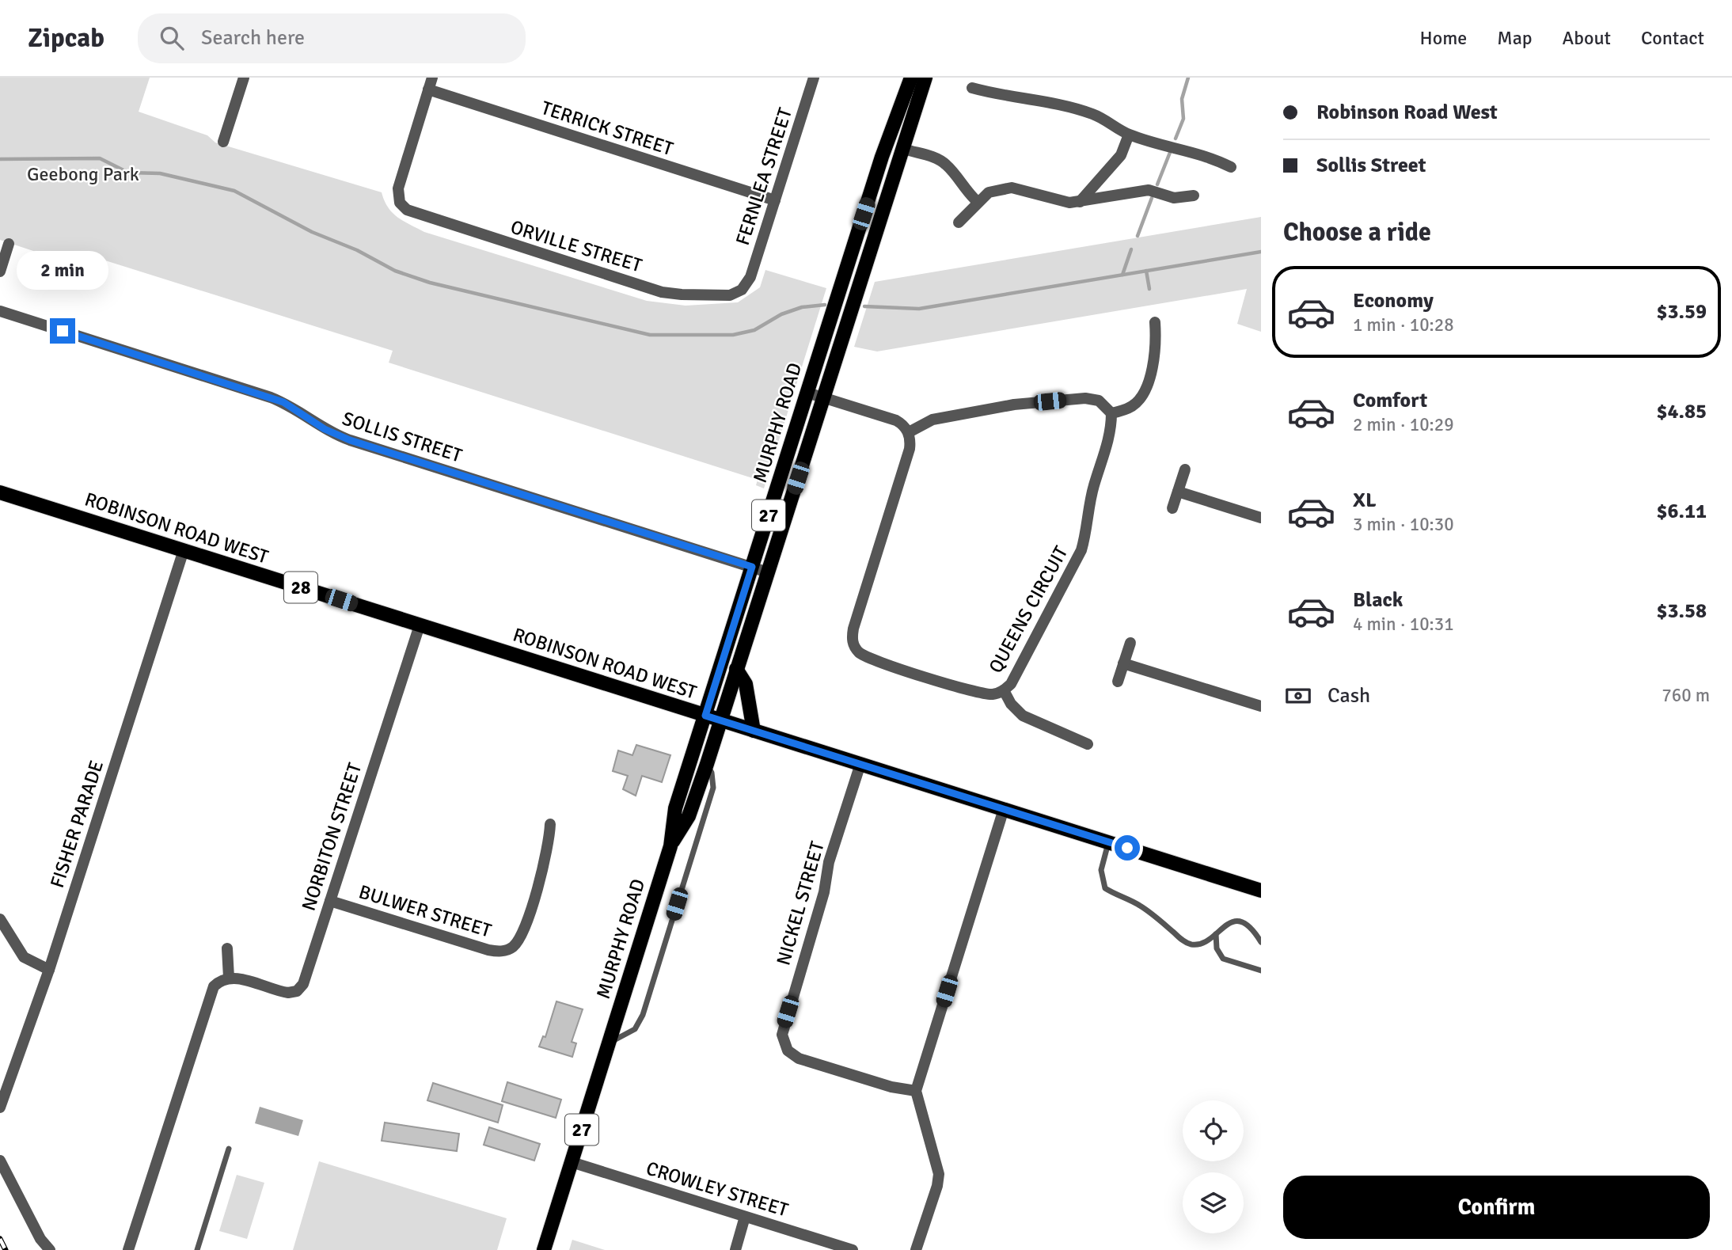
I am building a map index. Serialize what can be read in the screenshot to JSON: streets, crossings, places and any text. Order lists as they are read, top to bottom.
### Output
{
  "streets": {
    "main road": [
      "MURPHY ROAD",
      "27",
      "ROBINSON ROAD WEST",
      "28"
    ],
    "street": [
      "TERRICK STREET",
      "FERNLEA STREET",
      "ORVILLE STREET",
      "SOLLIS STREET",
      "QUEENS CIRCUIT",
      "FISHER PARADE",
      "NORBITON STREET",
      "NICKEL STREET",
      "BULWER STREET",
      "CROWLEY STREET"
    ]
  },
  "crossings": [
    ["TERRICK STREET", "FERNLEA STREET"],
    ["TERRICK STREET", "ORVILLE STREET"],
    ["FERNLEA STREET", "ORVILLE STREET"],
    ["MURPHY ROAD", "SOLLIS STREET"],
    ["MURPHY ROAD", "ROBINSON ROAD WEST"],
    ["MURPHY ROAD", "CROWLEY STREET"],
    ["ROBINSON ROAD WEST", "FISHER PARADE"],
    ["ROBINSON ROAD WEST", "NORBITON STREET"],
    ["ROBINSON ROAD WEST", "NICKEL STREET"],
    ["NORBITON STREET", "BULWER STREET"]
  ],
  "parks": ["Geebong Park"],
  "page": {
    "header": "Zipcab",
    "search": "Search here",
    "nav": [
      "Home",
      "Map",
      "About",
      "Contact"
    ],
    "banner": ["Robinson Road West", "Sollis Street"],
    "heading": "Choose a ride",
    "bubble": "2 min",
    "list": [
      {
        "name": "Economy",
        "note": "1 min · 10:28",
        "value": "$3.59"
      },
      {
        "name": "Comfort",
        "note": "2 min · 10:29",
        "value": "$4.85"
      },
      {
        "name": "XL",
        "note": "3 min · 10:30",
        "value": "$6.11"
      },
      {
        "name": "Black",
        "note": "4 min · 10:31",
        "value": "$3.58"
      }
    ],
    "pay": ["Cash", "760 m"],
    "buttons": "Confirm"
  }
}
